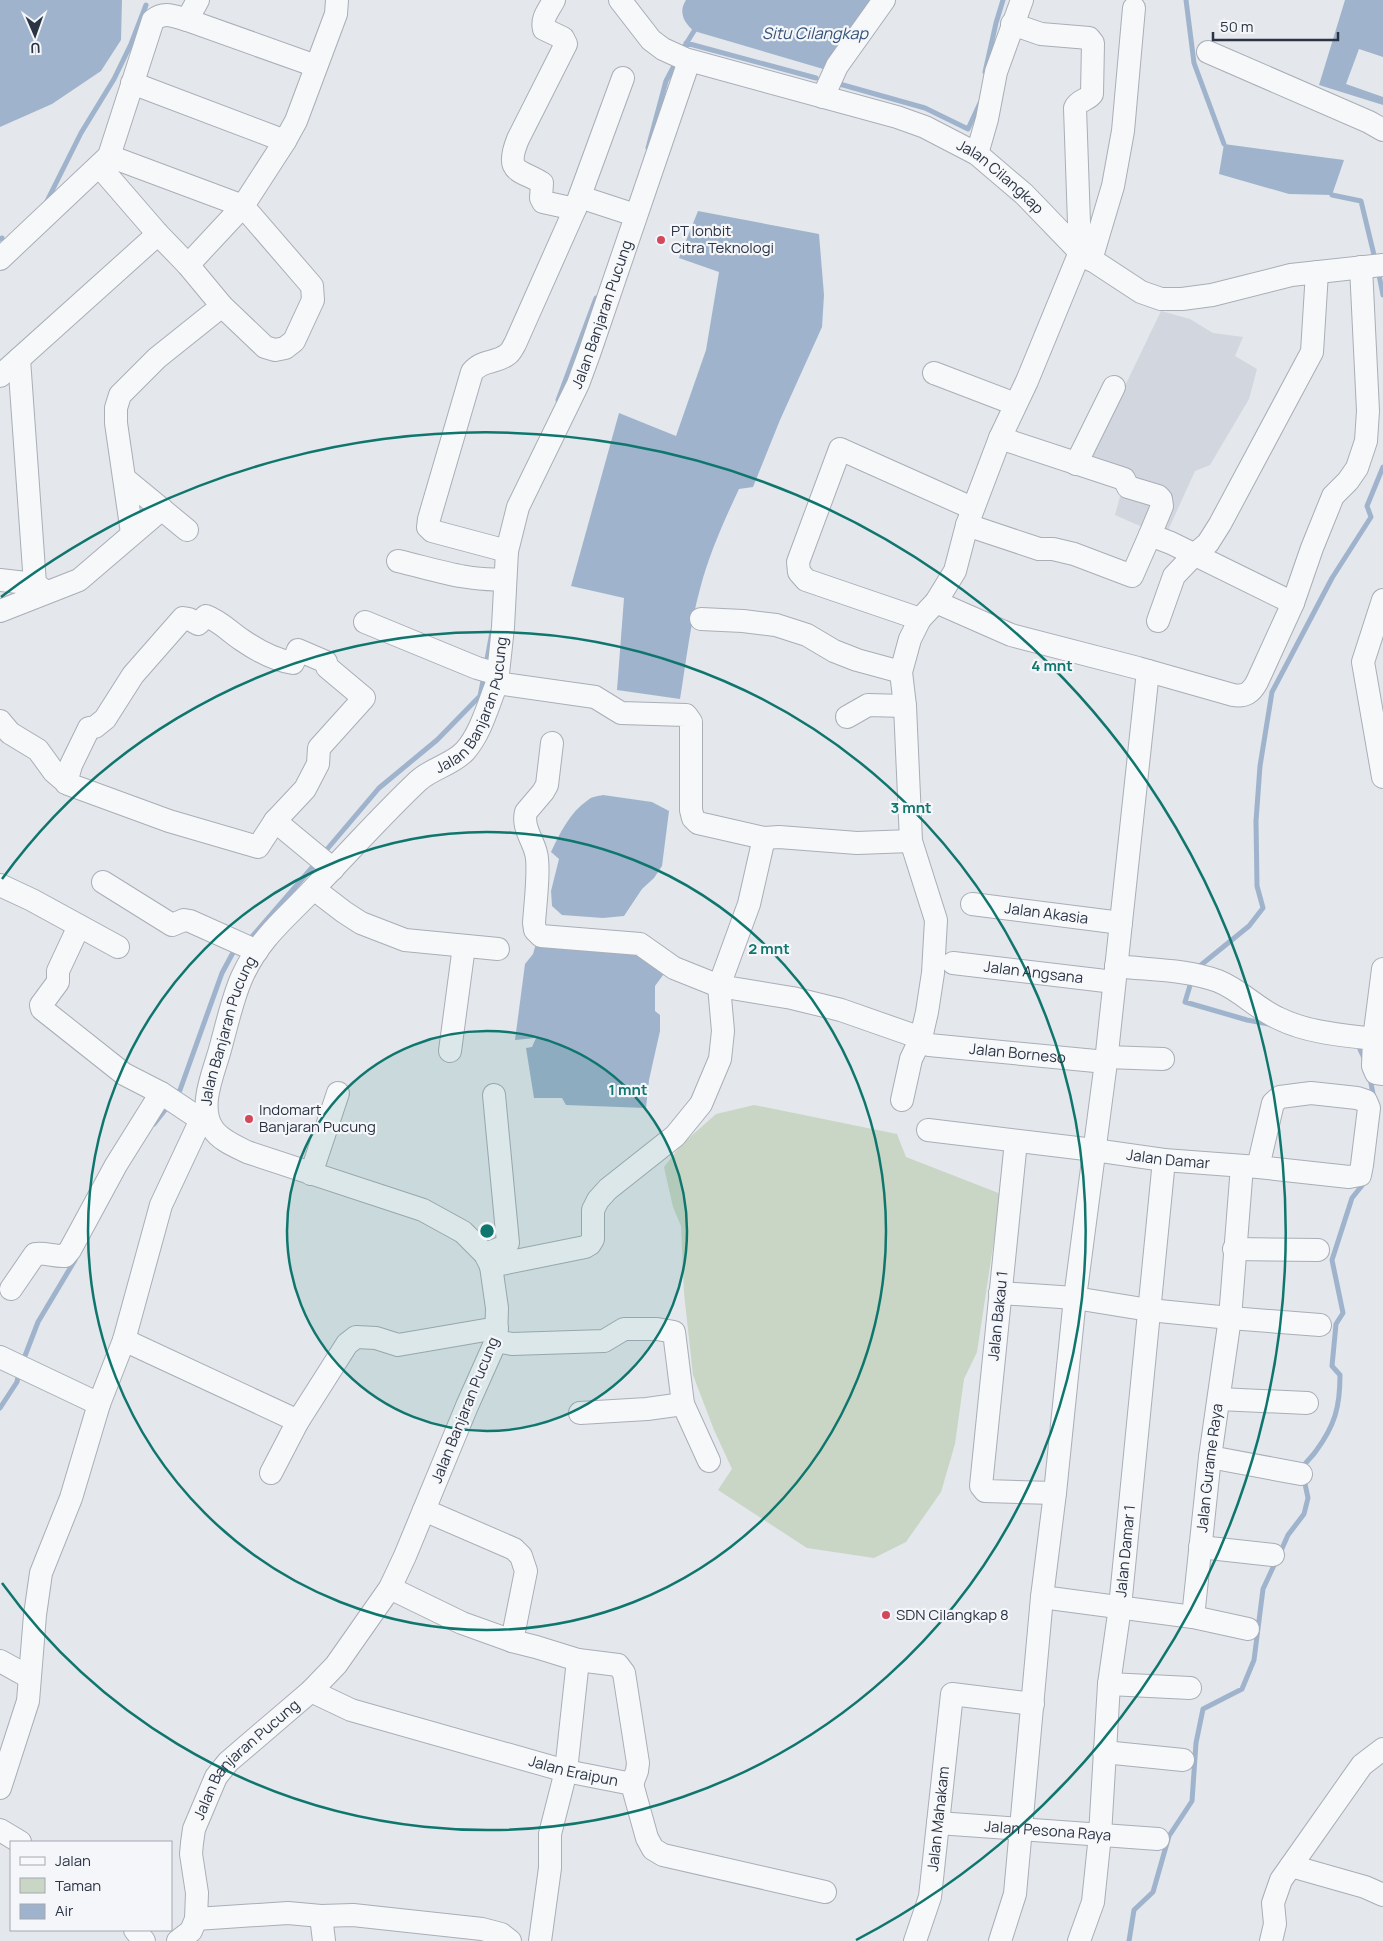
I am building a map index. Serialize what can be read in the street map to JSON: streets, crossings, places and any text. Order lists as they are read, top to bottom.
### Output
{
  "streets": {
    "street": [
      "Jalan Cilangkap",
      "Jalan Banjaran Pucung",
      "Jalan Akasia",
      "Jalan Angsana",
      "Jalan Borneso",
      "Jalan Damar",
      "Jalan Bakau 1",
      "Jalan Gurame Raya",
      "Jalan Damar 1",
      "Jalan Eraipun",
      "Jalan Mahakam",
      "Jalan Pesona Raya"
    ]
  },
  "crossings": [
    ["Jalan Cilangkap", "Jalan Banjaran Pucung"],
    ["Jalan Banjaran Pucung", "Jalan Eraipun"],
    ["Jalan Damar", "Jalan Bakau 1"],
    ["Jalan Damar", "Jalan Gurame Raya"],
    ["Jalan Damar", "Jalan Damar 1"],
    ["Jalan Damar 1", "Jalan Pesona Raya"],
    ["Jalan Mahakam", "Jalan Pesona Raya"]
  ],
  "water": ["Situ Cilangkap"],
  "places": ["PT Ionbit Citra Teknologi", "Indomart Banjaran Pucung", "SDN Cilangkap 8"],
  "legend": ["Jalan", "Taman", "Air"],
  "scale_bar": "50 m",
  "north": "bottom",
  "rings": [
    "4 mnt",
    "3 mnt",
    "2 mnt",
    "1 mnt"
  ]
}
